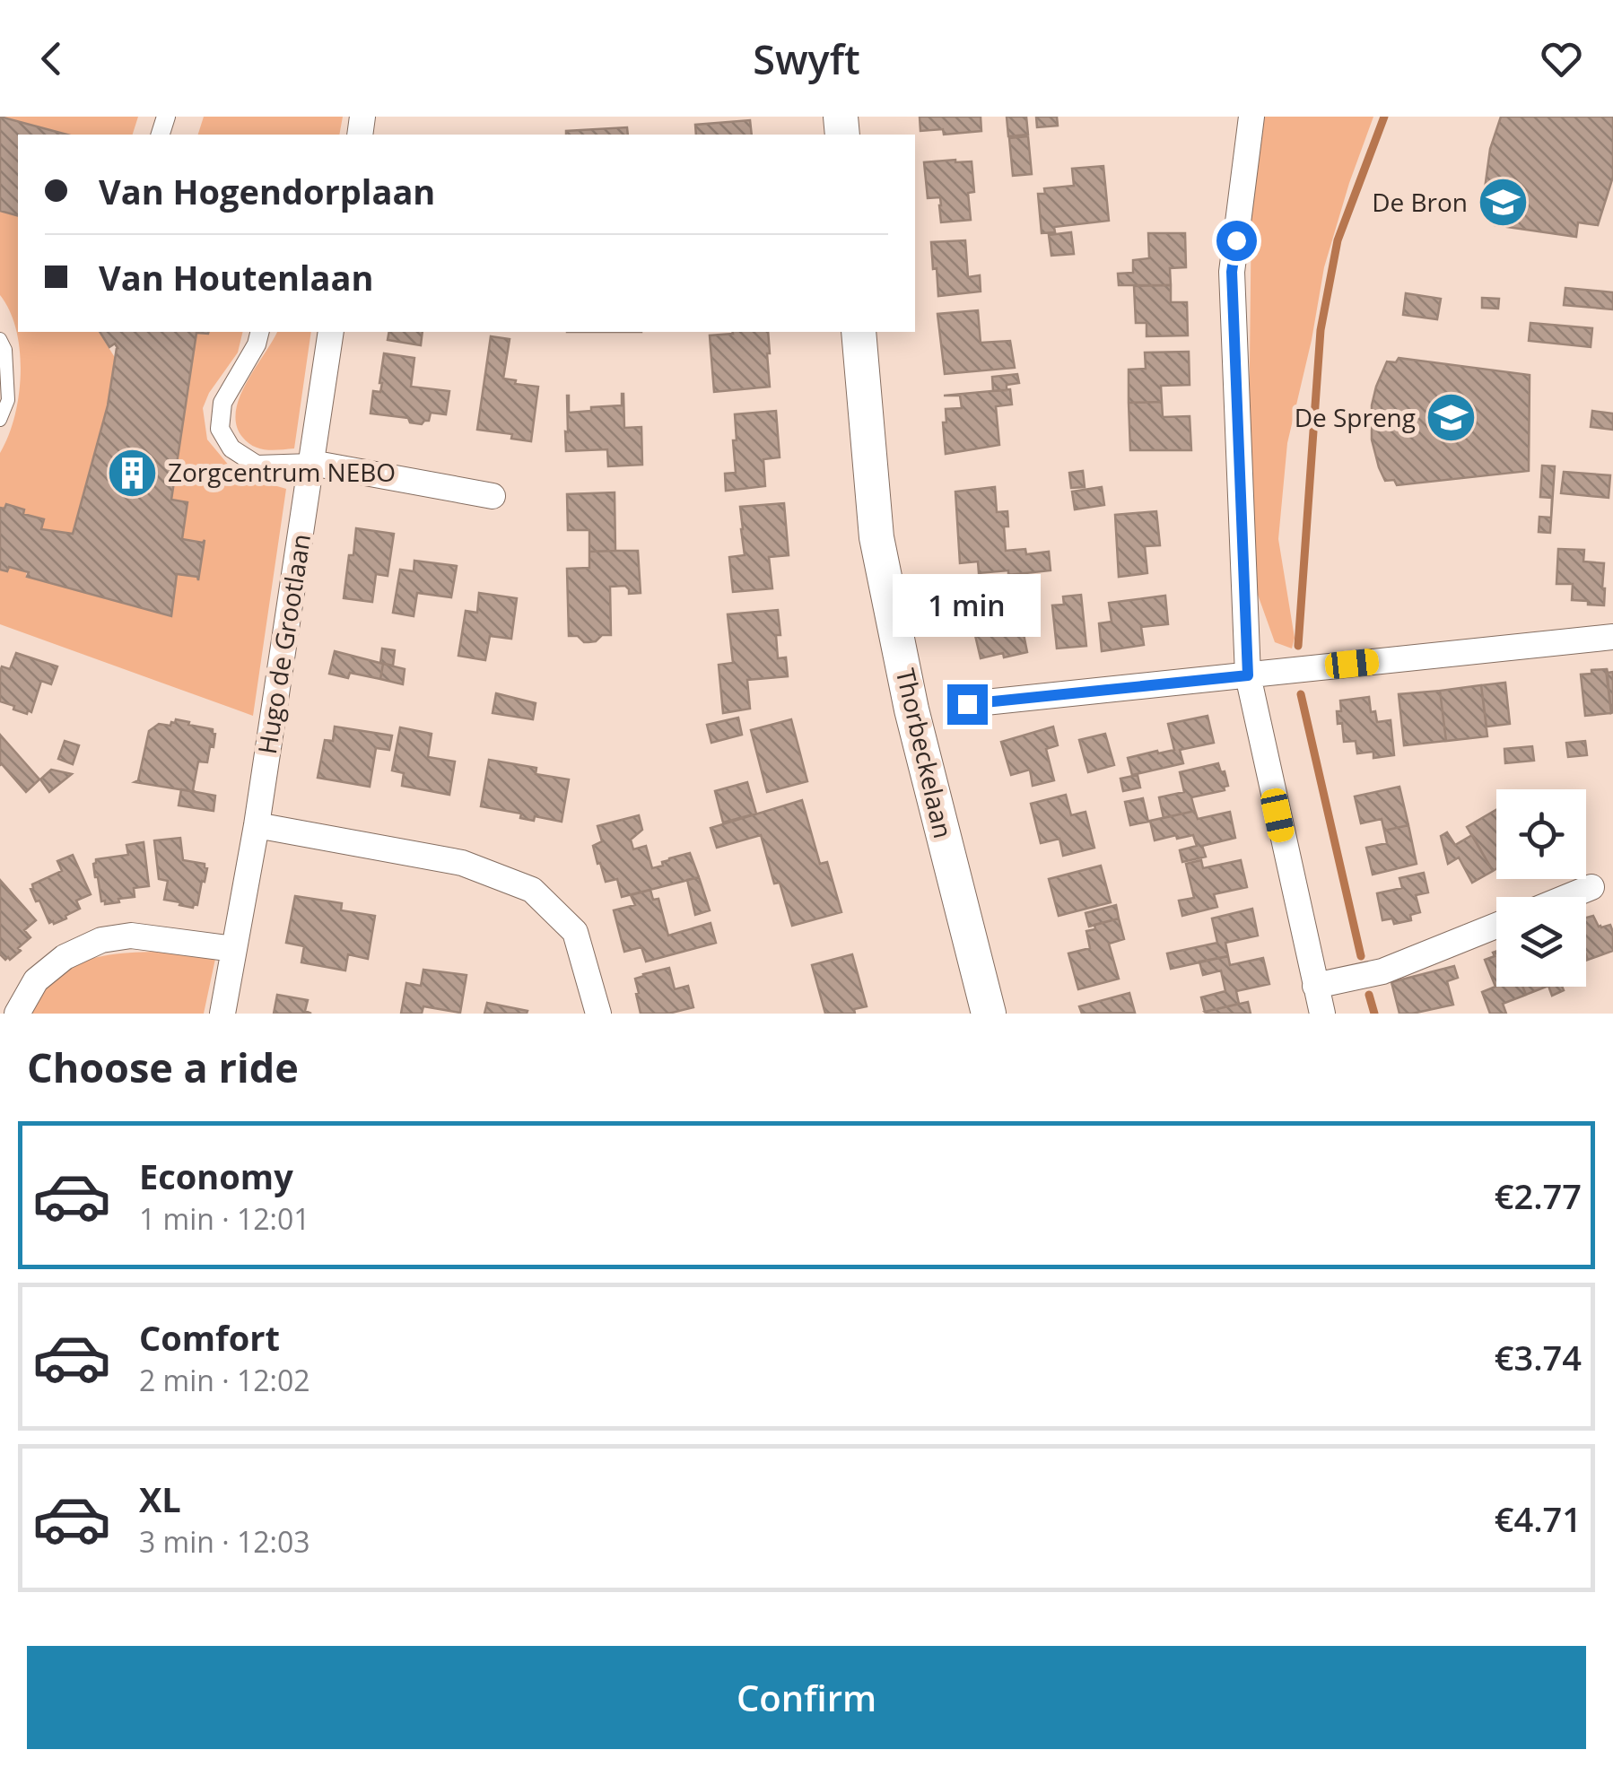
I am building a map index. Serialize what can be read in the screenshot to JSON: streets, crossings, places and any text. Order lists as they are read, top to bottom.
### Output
{
  "streets": {
    "main road": ["Thorbeckelaan"],
    "street": ["Hugo de Grootlaan"]
  },
  "places": {
    "school or university": ["De Bron", "De Spreng"],
    "building": ["Zorgcentrum NEBO"]
  },
  "page": {
    "header": "Swyft",
    "banner": ["Van Hogendorplaan", "Van Houtenlaan"],
    "bubble": "1 min",
    "heading": "Choose a ride",
    "list": [
      {
        "name": "Economy",
        "note": "1 min · 12:01",
        "value": "€2.77"
      },
      {
        "name": "Comfort",
        "note": "2 min · 12:02",
        "value": "€3.74"
      },
      {
        "name": "XL",
        "note": "3 min · 12:03",
        "value": "€4.71"
      }
    ],
    "buttons": "Confirm"
  }
}
